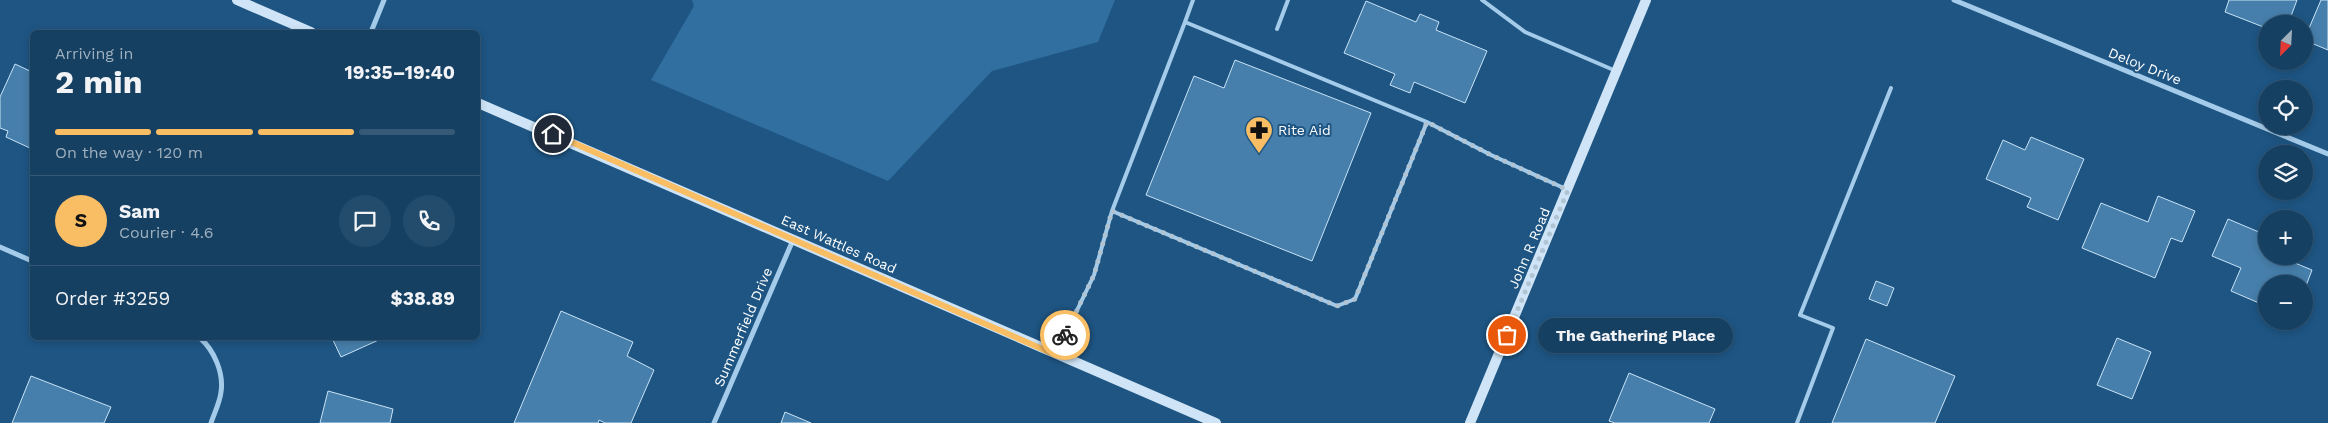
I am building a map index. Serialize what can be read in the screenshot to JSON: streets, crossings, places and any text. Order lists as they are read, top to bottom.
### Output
{
  "streets": {
    "main road": ["East Wattles Road", "John R Road"],
    "street": ["Deloy Drive", "Summerfield Drive"]
  },
  "crossings": [
    ["East Wattles Road", "Summerfield Drive"]
  ],
  "places": {
    "pharmacy": ["Rite Aid"],
    "other": ["The Gathering Place"]
  },
  "north": "bottom left",
  "page": {
    "map_buttons": ["+", "−"],
    "heading": ["2 min", "Arriving in", "19:35–19:40"],
    "panel": [
      "Sam",
      "Courier · 4.6",
      "Order #3259",
      "$38.89"
    ],
    "bar": "On the way · 120 m",
    "round": "S",
    "bubble": "The Gathering Place"
  }
}
